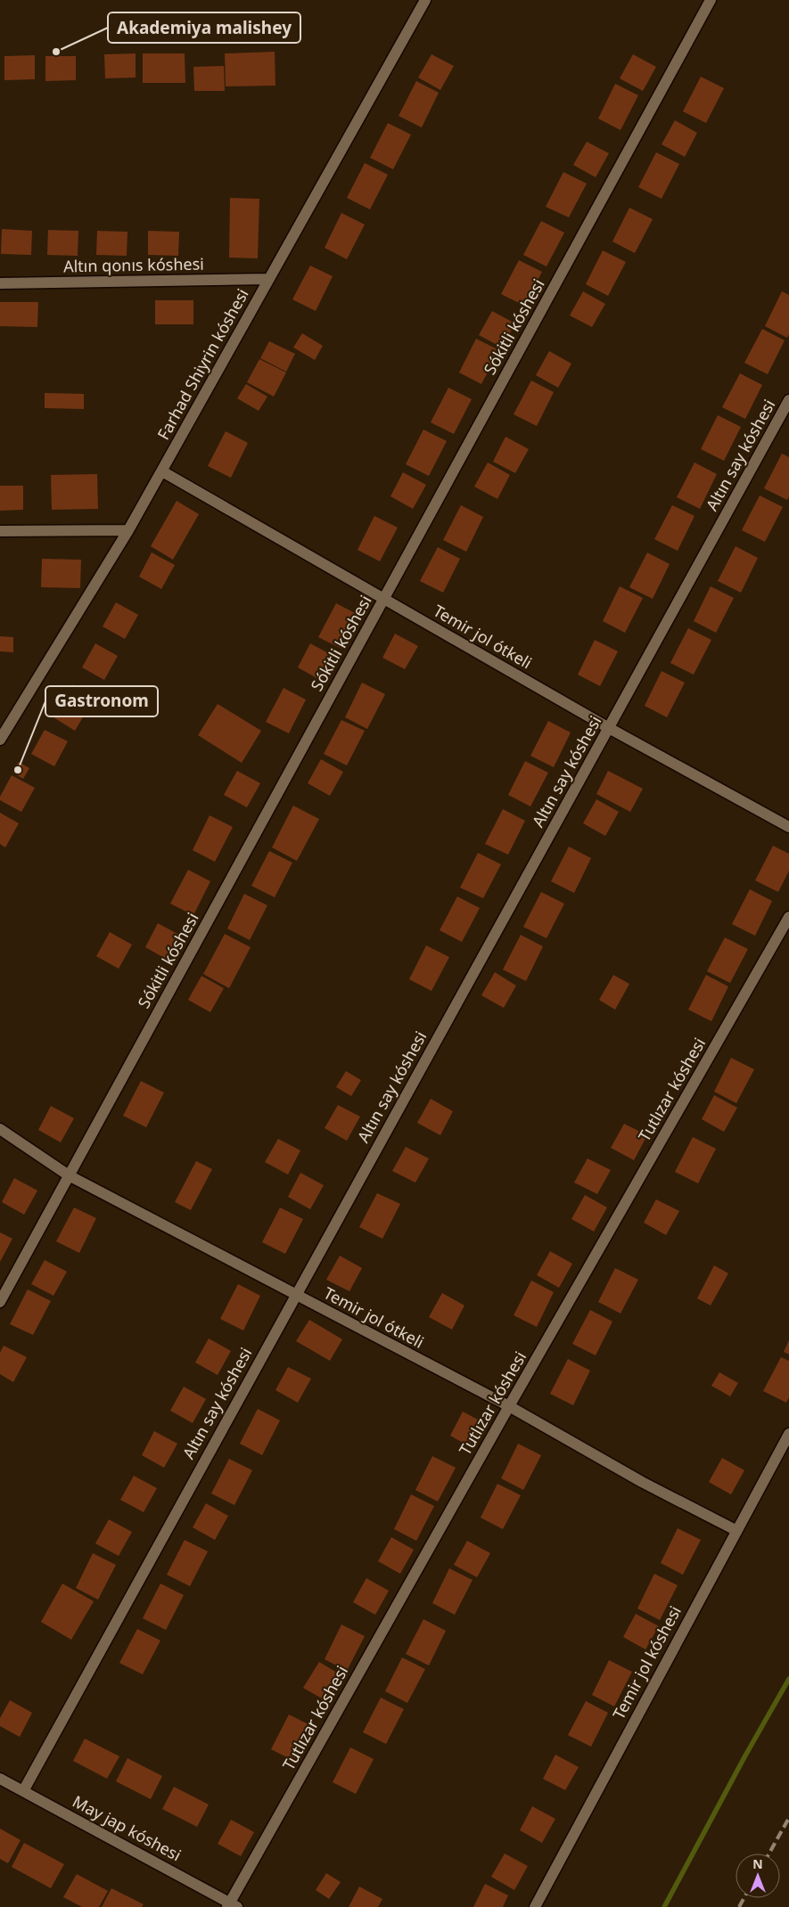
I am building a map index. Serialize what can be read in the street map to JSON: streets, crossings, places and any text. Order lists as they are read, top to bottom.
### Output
{
  "streets": {
    "street": [
      "Altın qonıs kóshesi",
      "Sókitli kóshesi",
      "Farhad Shiyrin kóshesi",
      "Altın say kóshesi",
      "Temir jol ótkeli",
      "Tutlızar kóshesi",
      "Temir jol kóshesi",
      "May jap kóshesi"
    ]
  },
  "crossings": [
    ["Altın qonıs kóshesi", "Farhad Shiyrin kóshesi"],
    ["Sókitli kóshesi", "Temir jol ótkeli"],
    ["Farhad Shiyrin kóshesi", "Temir jol ótkeli"],
    ["Altın say kóshesi", "Temir jol ótkeli"],
    ["Altın say kóshesi", "May jap kóshesi"],
    ["Temir jol ótkeli", "Tutlızar kóshesi"],
    ["Temir jol ótkeli", "Temir jol kóshesi"],
    ["Tutlızar kóshesi", "May jap kóshesi"]
  ],
  "places": ["Akademiya malishey", "Gastronom"],
  "north": "top"
}
